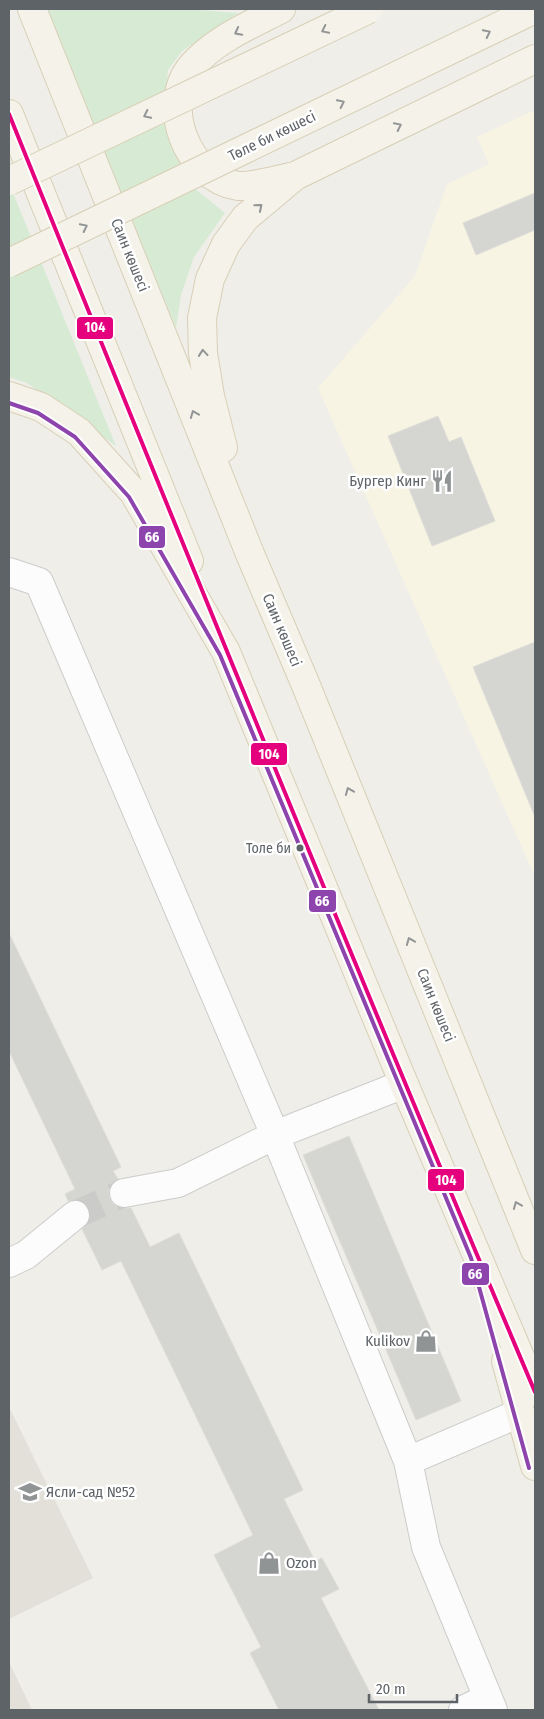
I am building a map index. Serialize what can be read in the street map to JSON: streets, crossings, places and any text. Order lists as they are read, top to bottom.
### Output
{
  "streets": {
    "main road": ["Төле би көшесі", "Саин көшесі"]
  },
  "places": {
    "restaurant": ["Бургер Кинг"],
    "other": ["Толе би"],
    "shop": ["Kulikov", "Ozon"],
    "school or university": ["Ясли-сад №52"]
  },
  "lines": ["transit line 104", "transit line 66"],
  "scale_bar": "20 m"
}
